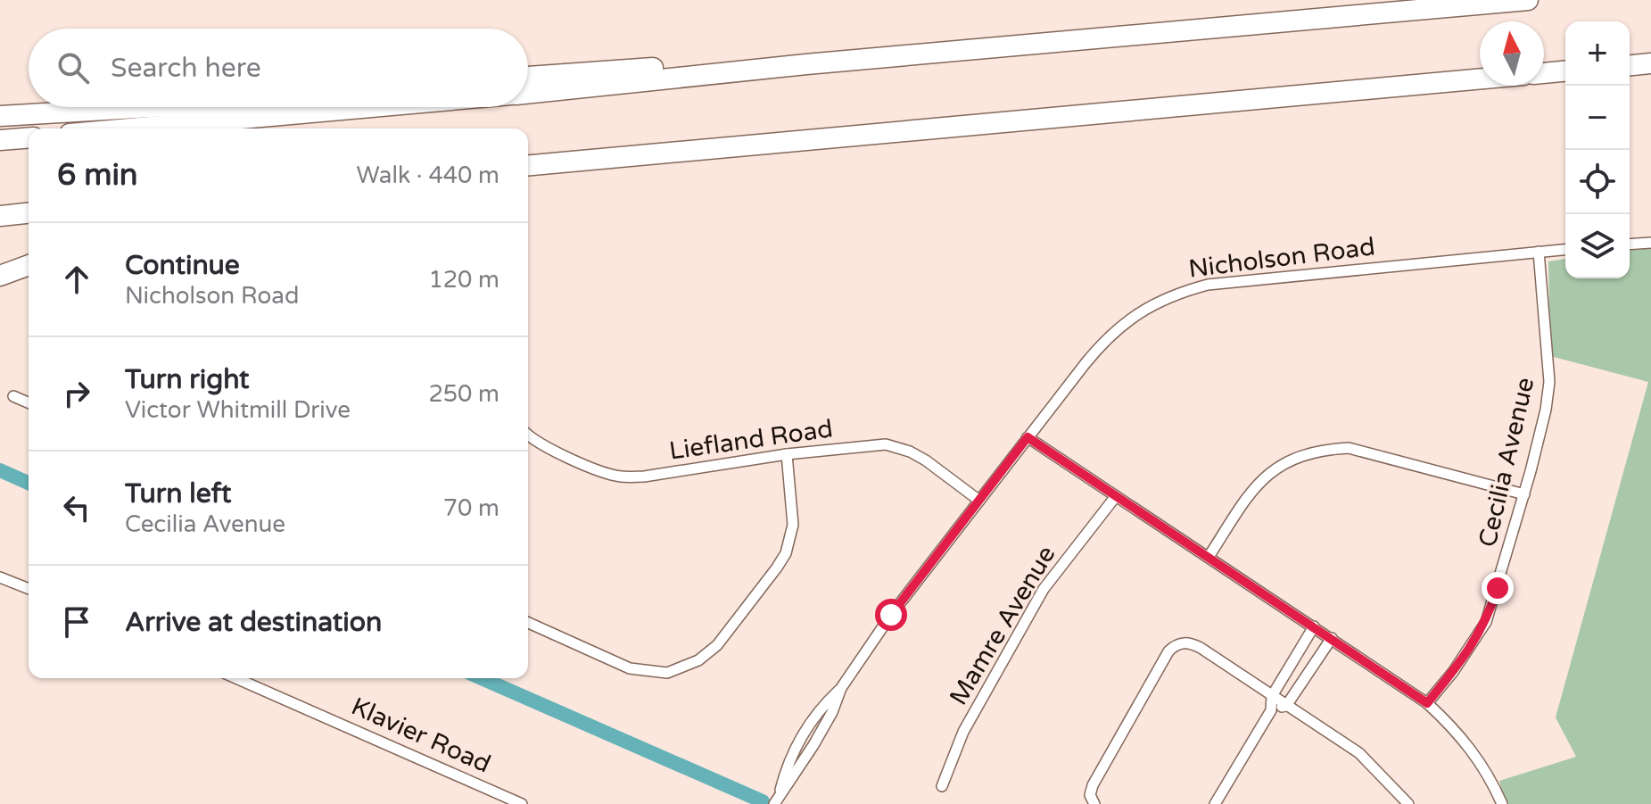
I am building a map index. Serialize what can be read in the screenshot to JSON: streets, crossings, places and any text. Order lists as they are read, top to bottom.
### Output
{
  "streets": {
    "street": [
      "Nicholson Road",
      "Liefland Road",
      "Cecilia Avenue",
      "Mamre Avenue",
      "Klavier Road"
    ]
  },
  "crossings": [
    ["Nicholson Road", "Liefland Road"],
    ["Nicholson Road", "Cecilia Avenue"]
  ],
  "north": "top",
  "page": {
    "map_buttons": ["+", "−"],
    "search": "Search here",
    "heading": ["6 min", "Walk · 440 m"],
    "list": [
      ["Continue", "Nicholson Road", "120 m"],
      ["Turn right", "Victor Whitmill Drive", "250 m"],
      ["Turn left", "Cecilia Avenue", "70 m"],
      "Arrive at destination"
    ]
  }
}
